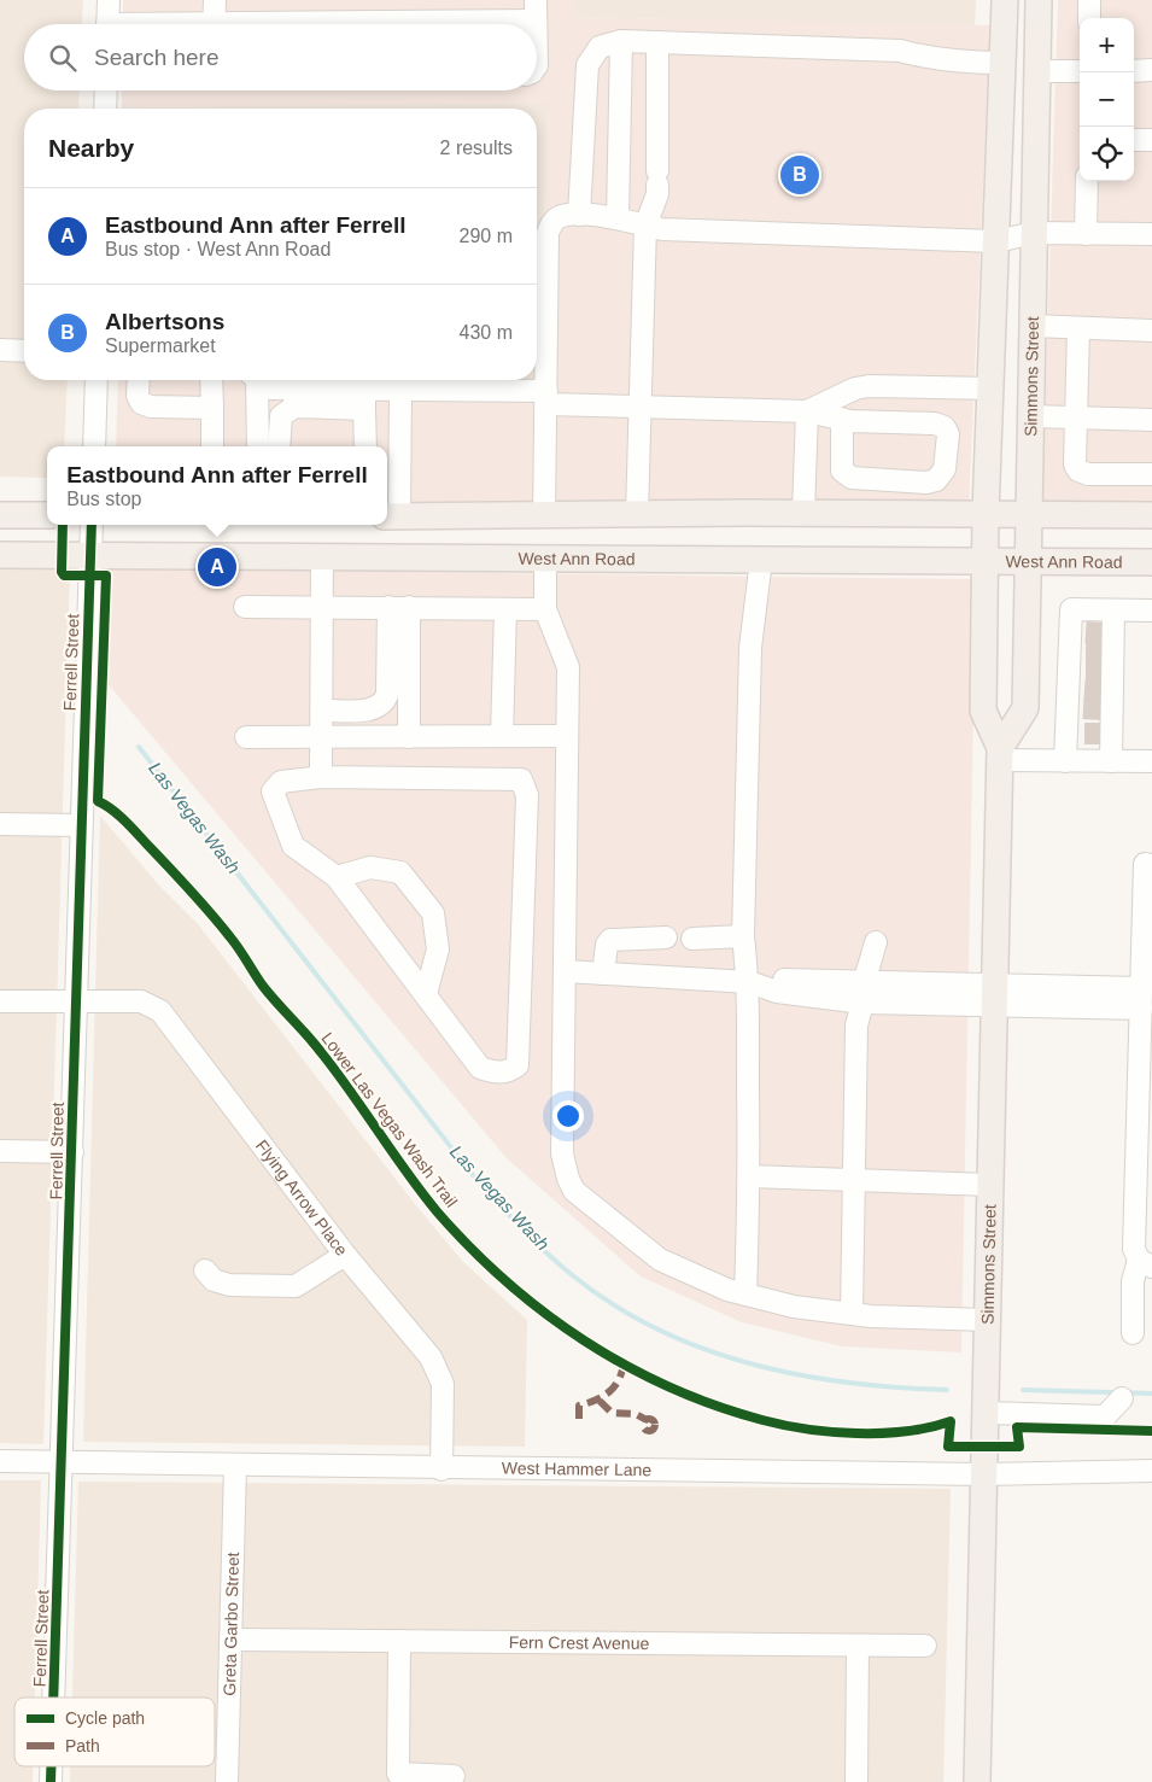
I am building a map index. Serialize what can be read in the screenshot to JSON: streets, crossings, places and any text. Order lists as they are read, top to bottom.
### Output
{
  "streets": {
    "main road": ["Simmons Street", "West Ann Road"],
    "street": [
      "Ferrell Street",
      "Flying Arrow Place",
      "West Hammer Lane",
      "Greta Garbo Street",
      "Fern Crest Avenue"
    ],
    "cycle path": ["Lower Las Vegas Wash Trail"]
  },
  "crossings": [
    ["Simmons Street", "West Ann Road"],
    ["Simmons Street", "West Hammer Lane"],
    ["West Ann Road", "Ferrell Street"],
    ["Ferrell Street", "Flying Arrow Place"],
    ["Ferrell Street", "West Hammer Lane"],
    ["Flying Arrow Place", "West Hammer Lane"],
    ["West Hammer Lane", "Greta Garbo Street"],
    ["Greta Garbo Street", "Fern Crest Avenue"]
  ],
  "water": ["Las Vegas Wash"],
  "legend": ["Cycle path", "Path"],
  "page": {
    "map_buttons": ["+", "−"],
    "search": "Search here",
    "heading": ["Nearby", "2 results"],
    "pins": ["B", "A"],
    "list": [
      {
        "mark": "A",
        "name": "Eastbound Ann after Ferrell",
        "note": "Bus stop · West Ann Road",
        "value": "290 m"
      },
      {
        "mark": "B",
        "name": "Albertsons",
        "note": "Supermarket",
        "value": "430 m"
      }
    ],
    "popup": ["Eastbound Ann after Ferrell", "Bus stop"]
  }
}
